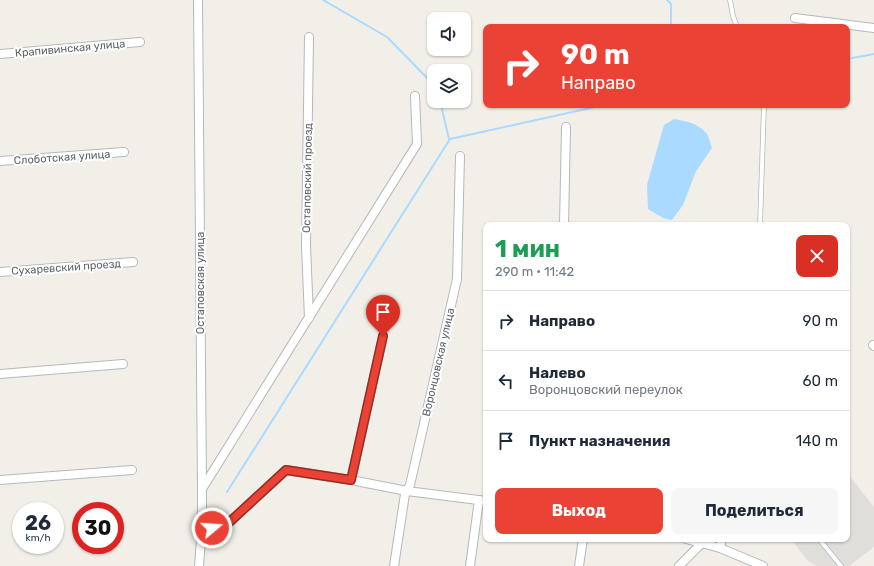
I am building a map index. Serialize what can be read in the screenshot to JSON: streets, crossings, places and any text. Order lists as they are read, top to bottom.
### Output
{
  "streets": {
    "street": [
      "Крапивинская улица",
      "Слоботская улица",
      "Остаповский проезд",
      "Сухаревский проезд",
      "Остаповская улица",
      "Воронцовская улица"
    ]
  },
  "page": {
    "turn": ["90 m", "Направо"],
    "heading": ["1 мин", "290 m · 11:42"],
    "list": [
      {
        "name": "Направо",
        "value": "90 m"
      },
      {
        "name": "Налево",
        "note": "Воронцовский переулок",
        "value": "60 m"
      },
      {
        "name": "Пункт назначения",
        "value": "140 m"
      }
    ],
    "buttons": ["Выход", "Поделиться"],
    "speed": "26 km/h",
    "limit": "30"
  }
}
